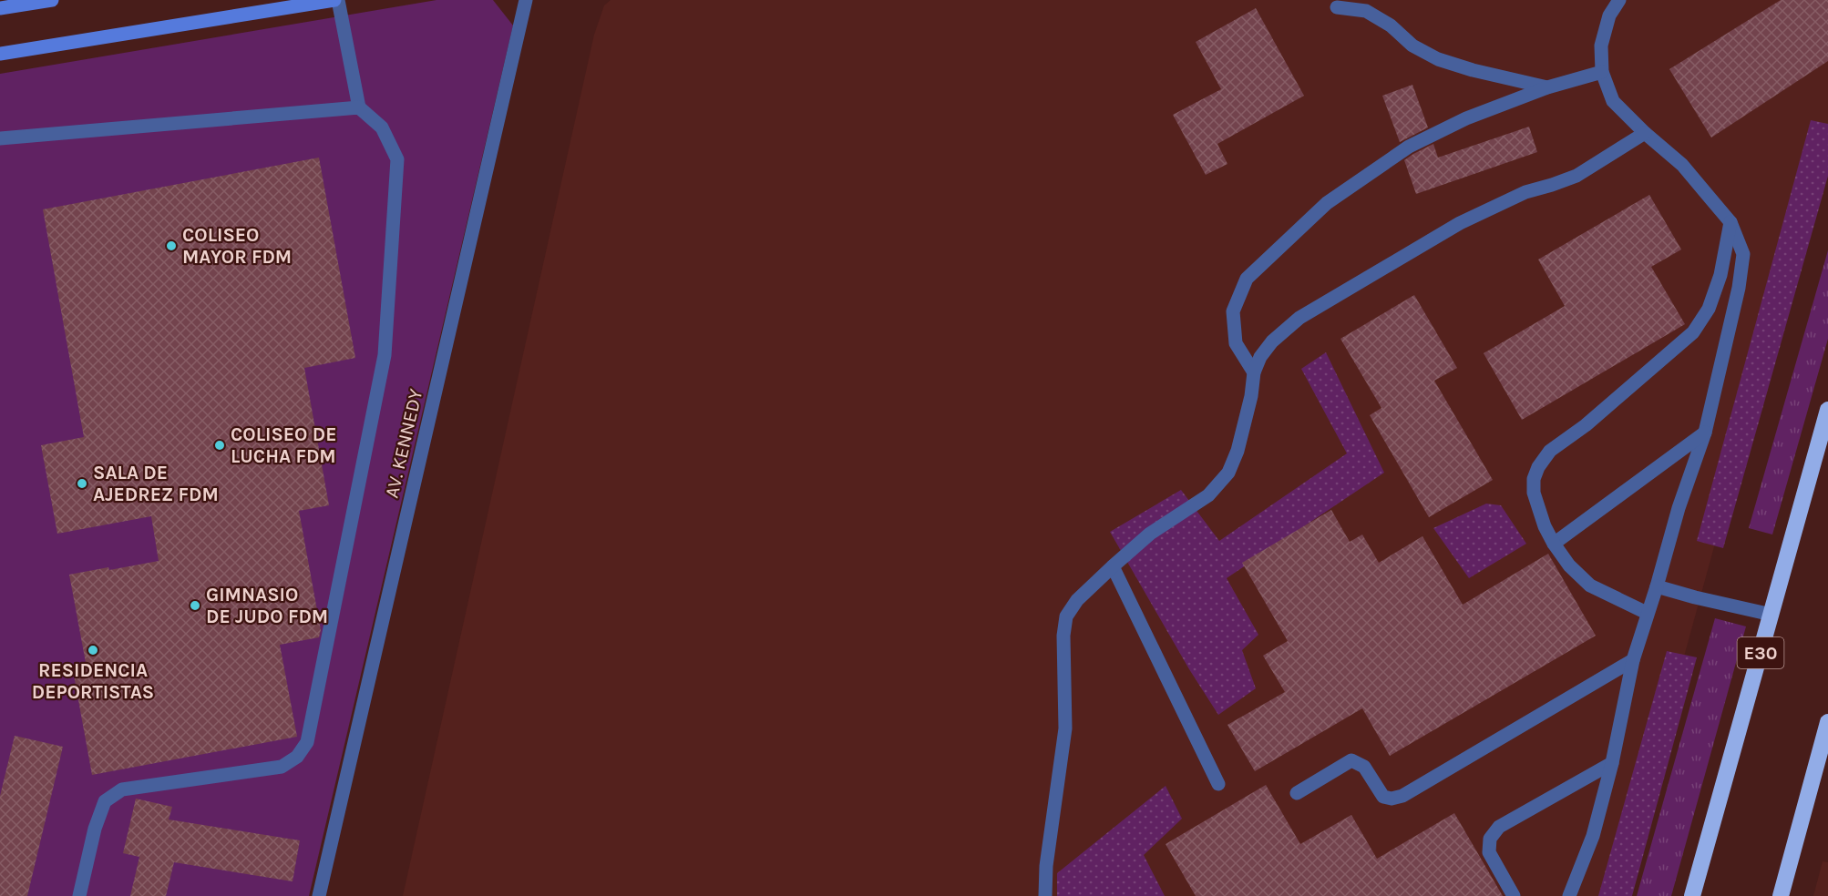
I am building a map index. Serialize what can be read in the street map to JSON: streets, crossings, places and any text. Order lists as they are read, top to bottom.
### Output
{
  "streets": {
    "highway": ["E30"],
    "street": ["AV. KENNEDY"]
  },
  "places": [
    "COLISEO MAYOR FDM",
    "COLISEO DE LUCHA FDM",
    "SALA DE AJEDREZ FDM",
    "GIMNASIO DE JUDO FDM",
    "RESIDENCIA DEPORTISTAS"
  ]
}
